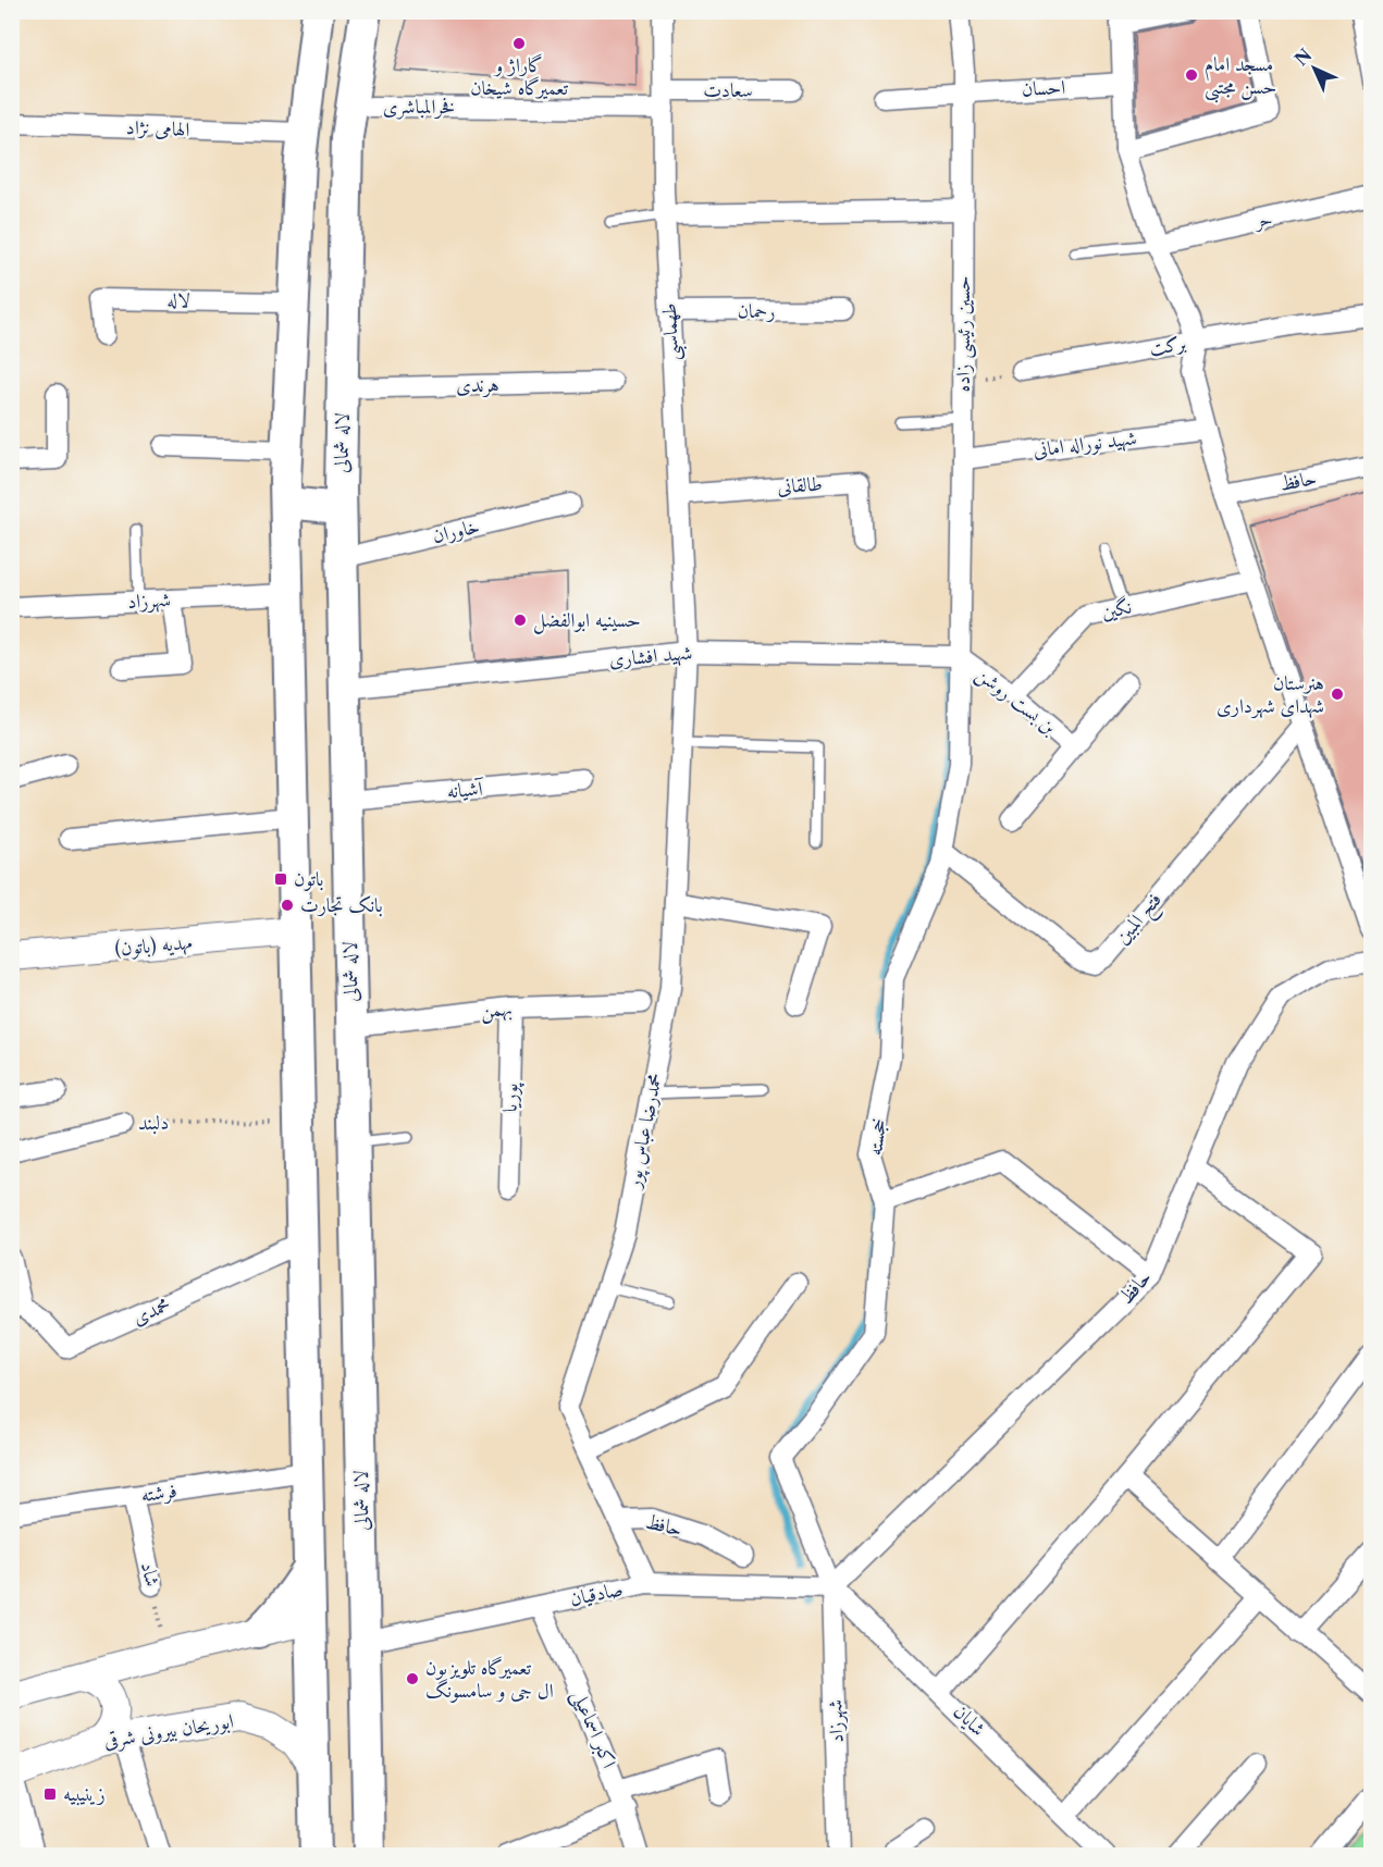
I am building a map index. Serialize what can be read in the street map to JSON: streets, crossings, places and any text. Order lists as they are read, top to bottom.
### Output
{
  "streets": {
    "main road": ["لاله شمالی", "مهدیه (باتون)", "ابوریحان بیرونی شرقی"],
    "street": [
      "احسان",
      "سعادت",
      "فخرالمباشری",
      "الهامی نژاد",
      "حر",
      "لاله",
      "رحمان",
      "طهماسبی",
      "حسین رئیسی زاده",
      "برکت",
      "هرندی",
      "شهید نوراله امانی",
      "حافظ",
      "طالقانی",
      "خاوران",
      "شهرزاد",
      "نگین",
      "شهید افشاری",
      "بن بست روشن",
      "آشیانه",
      "فتح المبین",
      "بهمن",
      "پوریا",
      "دلبند",
      "محمدرضا عباس پور",
      "خجسته",
      "محمدی",
      "فرشته",
      "شاد",
      "صادقیان",
      "شایان",
      "اکبر اسماعیلی"
    ]
  },
  "crossings": [
    ["احسان", "حسین رئیسی زاده"],
    ["سعادت", "فخرالمباشری"],
    ["سعادت", "طهماسبی"],
    ["فخرالمباشری", "طهماسبی"],
    ["رحمان", "طهماسبی"],
    ["طهماسبی", "طالقانی"],
    ["طهماسبی", "شهید افشاری"],
    ["طهماسبی", "محمدرضا عباس پور"],
    ["حسین رئیسی زاده", "شهید نوراله امانی"],
    ["حسین رئیسی زاده", "شهید افشاری"],
    ["حسین رئیسی زاده", "بن بست روشن"],
    ["حسین رئیسی زاده", "خجسته"],
    ["هرندی", "لاله شمالی"],
    ["لاله شمالی", "خاوران"],
    ["لاله شمالی", "شهید افشاری"],
    ["لاله شمالی", "آشیانه"],
    ["لاله شمالی", "بهمن"],
    ["لاله شمالی", "صادقیان"],
    ["حافظ", "شهرزاد"],
    ["حافظ", "محمدرضا عباس پور"],
    ["حافظ", "خجسته"],
    ["حافظ", "صادقیان"],
    ["حافظ", "شایان"],
    ["شهرزاد", "خجسته"],
    ["شهرزاد", "صادقیان"],
    ["شهرزاد", "شایان"],
    ["نگین", "بن بست روشن"],
    ["شهید افشاری", "بن بست روشن"],
    ["شهید افشاری", "محمدرضا عباس پور"],
    ["شهید افشاری", "خجسته"],
    ["بن بست روشن", "خجسته"],
    ["فتح المبین", "خجسته"],
    ["بهمن", "پوریا"],
    ["محمدرضا عباس پور", "صادقیان"],
    ["خجسته", "صادقیان"],
    ["خجسته", "شایان"],
    ["فرشته", "شاد"],
    ["صادقیان", "شایان"],
    ["صادقیان", "اکبر اسماعیلی"]
  ],
  "places": {
    "other": [
      "گاراژ و تعمیرگاه شیخان",
      "مسجد امام حسن مجتبی",
      "حسینیه ابوالفضل",
      "هنرستان شهدای شهرداری",
      "بانک تجارت",
      "تعمیرگاه تلویزیون ال جی و سامسونگ"
    ],
    "transit": ["باتون", "زینیبیه"]
  },
  "north": "top left"
}
